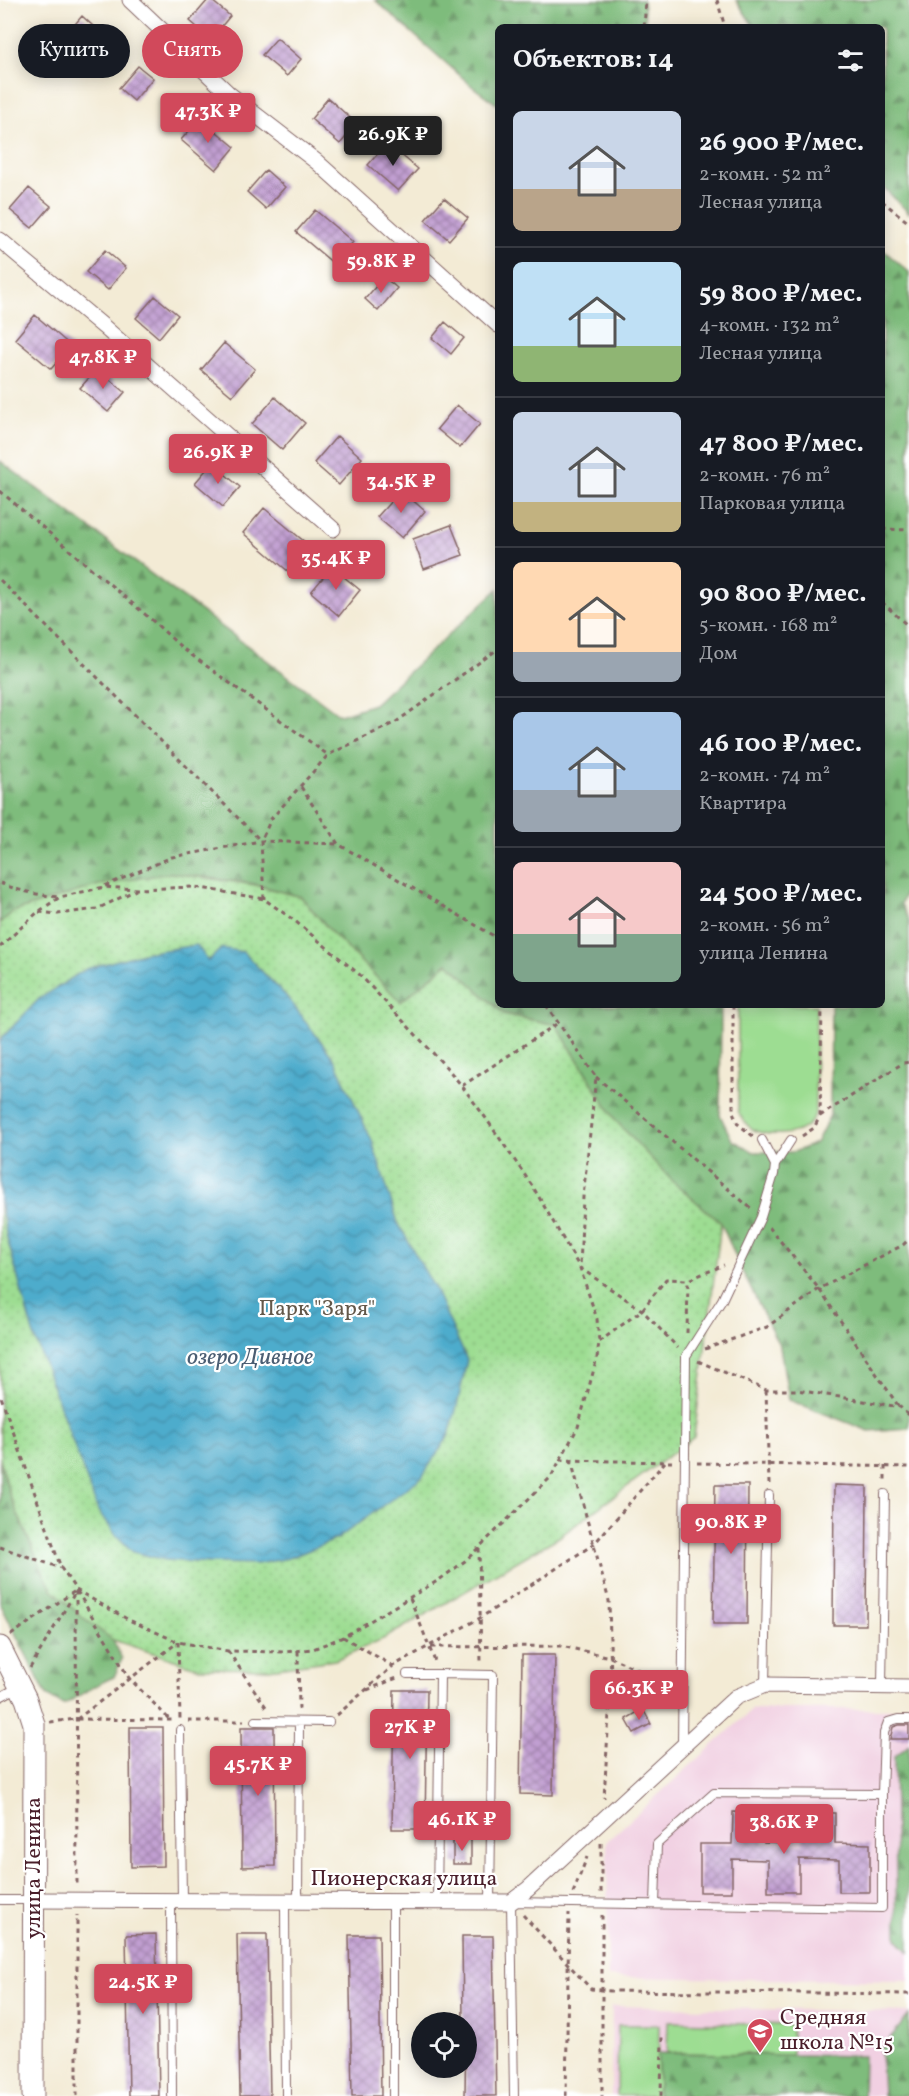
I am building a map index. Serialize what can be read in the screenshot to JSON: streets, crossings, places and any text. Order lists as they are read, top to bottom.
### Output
{
  "streets": {
    "street": ["улица Ленина", "Пионерская улица"]
  },
  "crossings": [
    ["улица Ленина", "Пионерская улица"]
  ],
  "water": ["озеро Дивное"],
  "parks": ["Парк \"Заря\""],
  "places": {
    "school or university": ["Средняя школа №15"]
  },
  "page": {
    "chip": ["Купить", "Снять"],
    "heading": "Объектов: 14",
    "price": [
      "47.3K ₽",
      "26.9K ₽",
      "59.8K ₽",
      "47.8K ₽",
      "26.9K ₽",
      "34.5K ₽",
      "35.4K ₽",
      "90.8K ₽",
      "66.3K ₽",
      "27K ₽",
      "45.7K ₽",
      "46.1K ₽",
      "38.6K ₽",
      "24.5K ₽"
    ],
    "list": [
      {
        "name": "26 900 ₽/мес.",
        "note": "2-комн. · 52 m² · Лесная улица"
      },
      {
        "name": "59 800 ₽/мес.",
        "note": "4-комн. · 132 m² · Лесная улица"
      },
      {
        "name": "47 800 ₽/мес.",
        "note": "2-комн. · 76 m² · Парковая улица"
      },
      {
        "name": "90 800 ₽/мес.",
        "note": "5-комн. · 168 m² · Дом"
      },
      {
        "name": "46 100 ₽/мес.",
        "note": "2-комн. · 74 m² · Квартира"
      },
      {
        "name": "24 500 ₽/мес.",
        "note": "2-комн. · 56 m² · улица Ленина"
      }
    ]
  }
}
